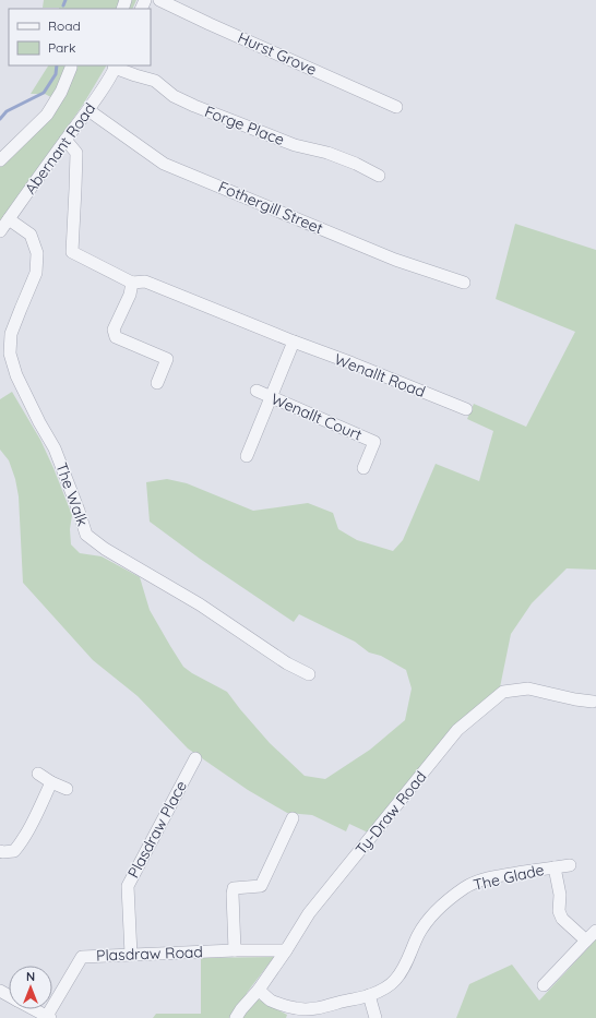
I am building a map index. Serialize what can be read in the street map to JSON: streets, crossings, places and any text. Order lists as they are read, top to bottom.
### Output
{
  "streets": {
    "street": [
      "Hurst Grove",
      "Forge Place",
      "Abernant Road",
      "Fothergill Street",
      "Wenallt Road",
      "Wenallt Court",
      "The Walk",
      "Ty-Draw Road",
      "Plasdraw Place",
      "The Glade",
      "Plasdraw Road"
    ]
  },
  "crossings": [
    ["Forge Place", "Abernant Road"],
    ["Abernant Road", "Fothergill Street"],
    ["Abernant Road", "The Walk"],
    ["Ty-Draw Road", "The Glade"],
    ["Ty-Draw Road", "Plasdraw Road"],
    ["Plasdraw Place", "Plasdraw Road"]
  ],
  "legend": ["Road", "Park"],
  "north": "top"
}
